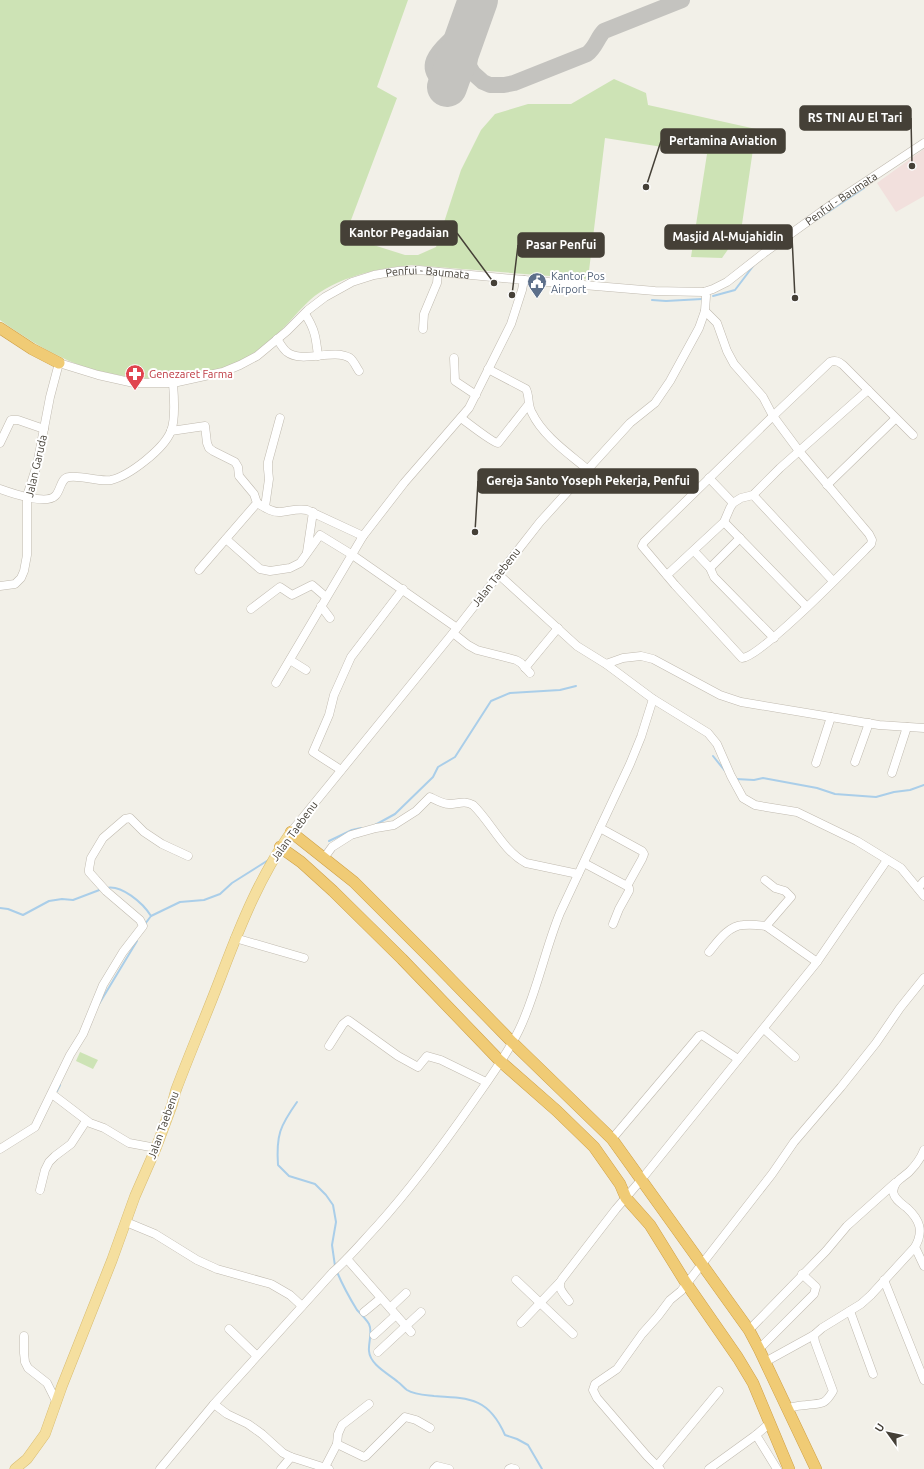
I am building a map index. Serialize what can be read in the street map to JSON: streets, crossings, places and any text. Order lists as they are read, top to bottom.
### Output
{
  "streets": {
    "highway": ["Penfui - Baumata"],
    "main road": ["Jalan Taebenu"],
    "street": ["Jalan Garuda"]
  },
  "crossings": [
    ["Penfui - Baumata", "Jalan Garuda"],
    ["Penfui - Baumata", "Jalan Taebenu"]
  ],
  "places": {
    "other": [
      "RS TNI AU El Tari",
      "Pertamina Aviation",
      "Kantor Pegadaian",
      "Pasar Penfui",
      "Masjid Al-Mujahidin",
      "Gereja Santo Yoseph Pekerja, Penfui"
    ],
    "public building": ["Kantor Pos Airport"],
    "pharmacy": ["Genezaret Farma"]
  },
  "north": "top left"
}
